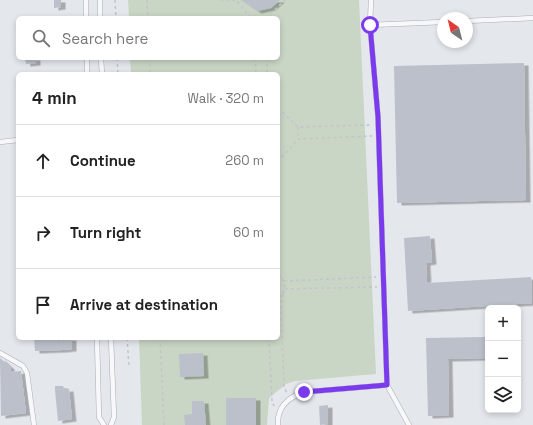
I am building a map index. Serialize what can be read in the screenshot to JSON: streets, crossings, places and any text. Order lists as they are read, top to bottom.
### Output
{
  "north": "top left",
  "page": {
    "search": "Search here",
    "heading": ["4 min", "Walk · 320 m"],
    "list": [
      ["Continue", "260 m"],
      ["Turn right", "60 m"],
      "Arrive at destination"
    ],
    "map_buttons": ["+", "−"]
  }
}
